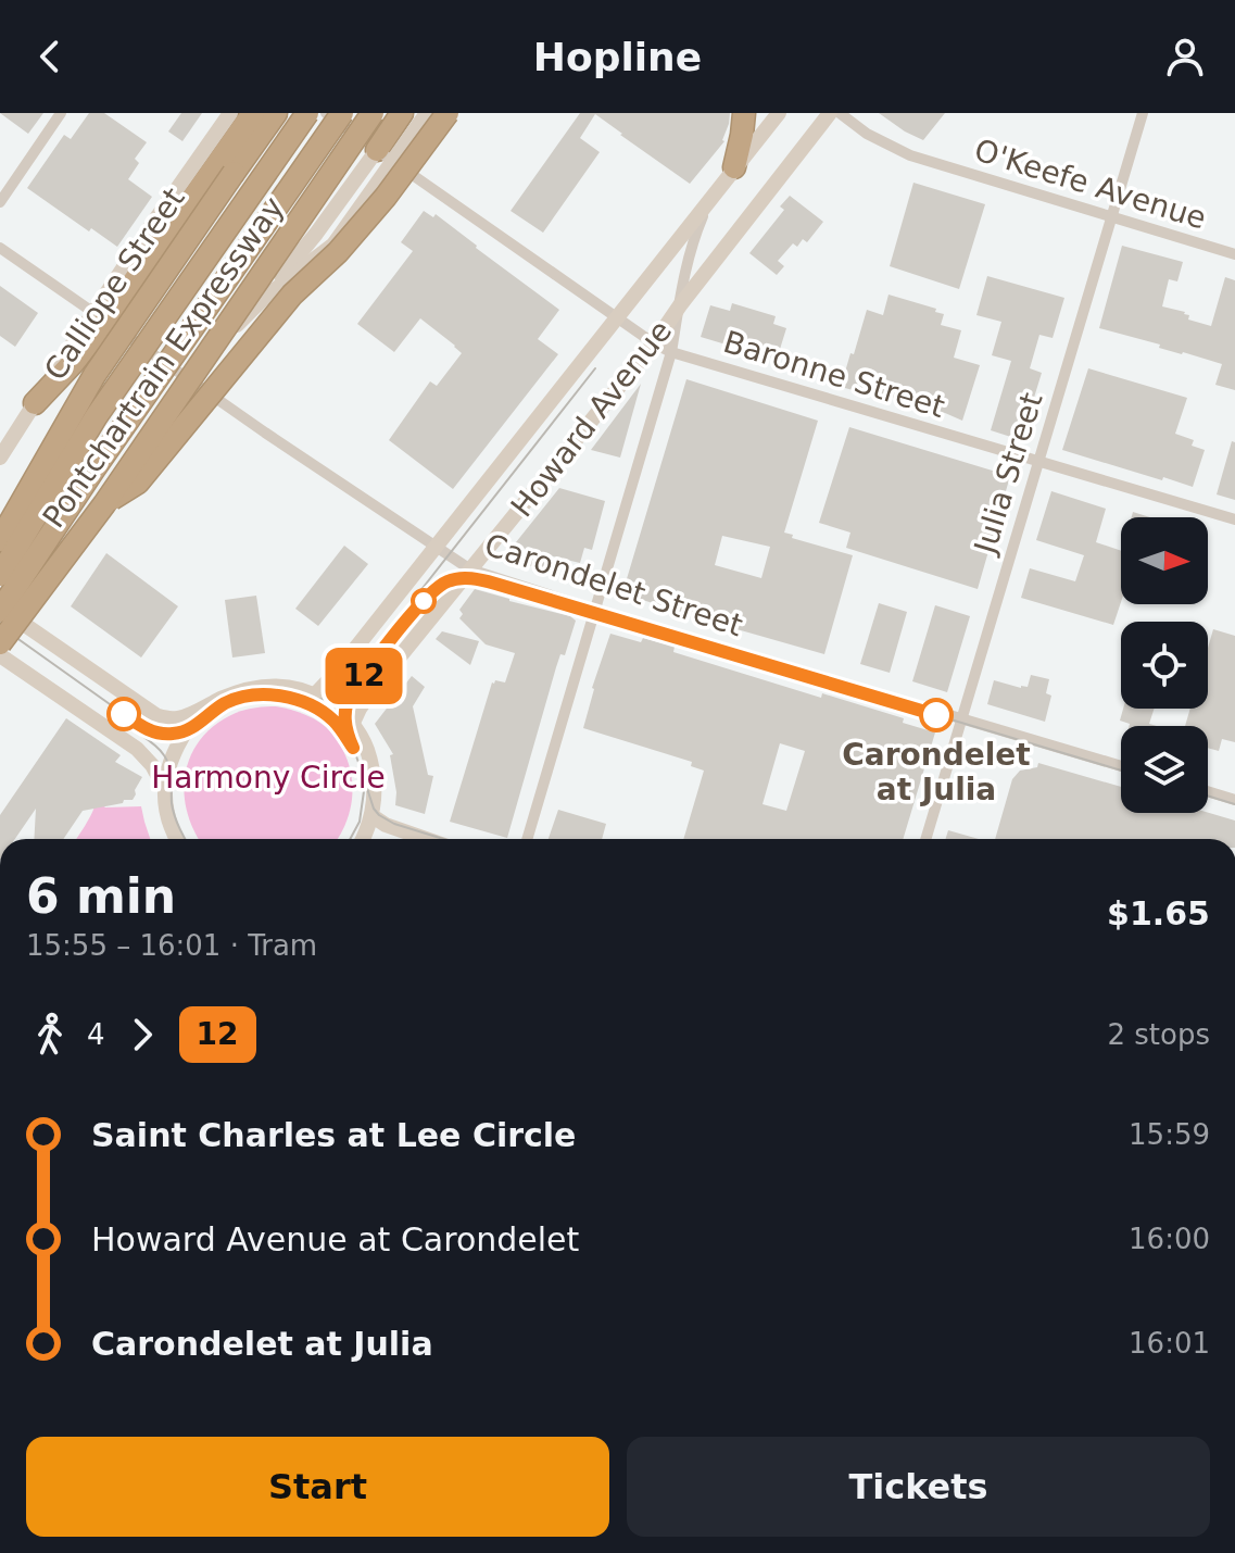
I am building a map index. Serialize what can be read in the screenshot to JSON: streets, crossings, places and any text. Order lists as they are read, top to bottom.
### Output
{
  "streets": {
    "highway": ["Pontchartrain Expressway"],
    "main road": ["Calliope Street", "Howard Avenue"],
    "street": [
      "O'Keefe Avenue",
      "Baronne Street",
      "Julia Street",
      "Carondelet Street"
    ]
  },
  "crossings": [
    ["O'Keefe Avenue", "Julia Street"],
    ["Calliope Street", "Carondelet Street"],
    ["Baronne Street", "Howard Avenue"],
    ["Baronne Street", "Julia Street"],
    ["Howard Avenue", "Carondelet Street"],
    ["Julia Street", "Carondelet Street"]
  ],
  "parks": ["Harmony Circle"],
  "places": ["Carondelet at Julia"],
  "lines": ["tram line 12"],
  "north": "right",
  "page": {
    "header": "Hopline",
    "on_map": "12",
    "heading": ["6 min", "15:55 – 16:01 · Tram", "$1.65"],
    "legs": ["4", "12", "2 stops"],
    "list": [
      {
        "name": "Saint Charles at Lee Circle",
        "value": "15:59"
      },
      {
        "name": "Howard Avenue at Carondelet",
        "value": "16:00"
      },
      {
        "name": "Carondelet at Julia",
        "value": "16:01"
      }
    ],
    "buttons": ["Start", "Tickets"]
  }
}
